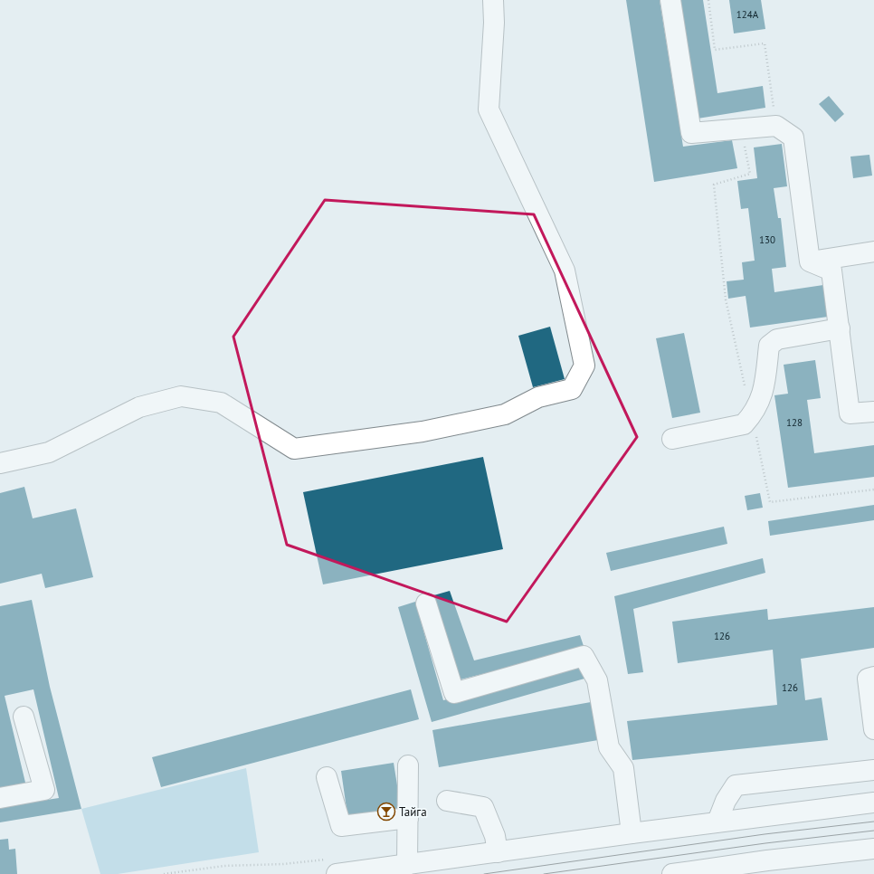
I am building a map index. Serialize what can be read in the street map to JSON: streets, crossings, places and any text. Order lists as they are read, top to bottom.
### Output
{
  "places": {
    "bar": ["Тайга"]
  },
  "house_numbers": [
    "124А",
    "130",
    "128",
    "126",
    "126"
  ]
}
